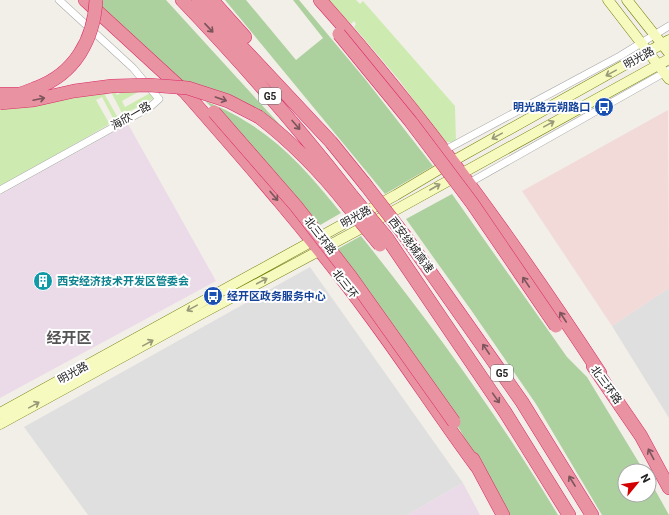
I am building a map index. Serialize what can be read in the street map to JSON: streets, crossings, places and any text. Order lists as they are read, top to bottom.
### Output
{
  "streets": {
    "highway": [
      "G5",
      "北三环路",
      "西安绕城高速",
      "北三环"
    ],
    "main road": ["明光路"],
    "street": ["海欣一路"]
  },
  "crossings": [
    ["明光路", "北三环"],
    ["北三环路", "北三环"]
  ],
  "districts": ["经开区"],
  "places": {
    "bus stop": ["明光路元朔路口", "经开区政务服务中心"],
    "building": ["西安经济技术开发区管委会"]
  },
  "north": "top right"
}
